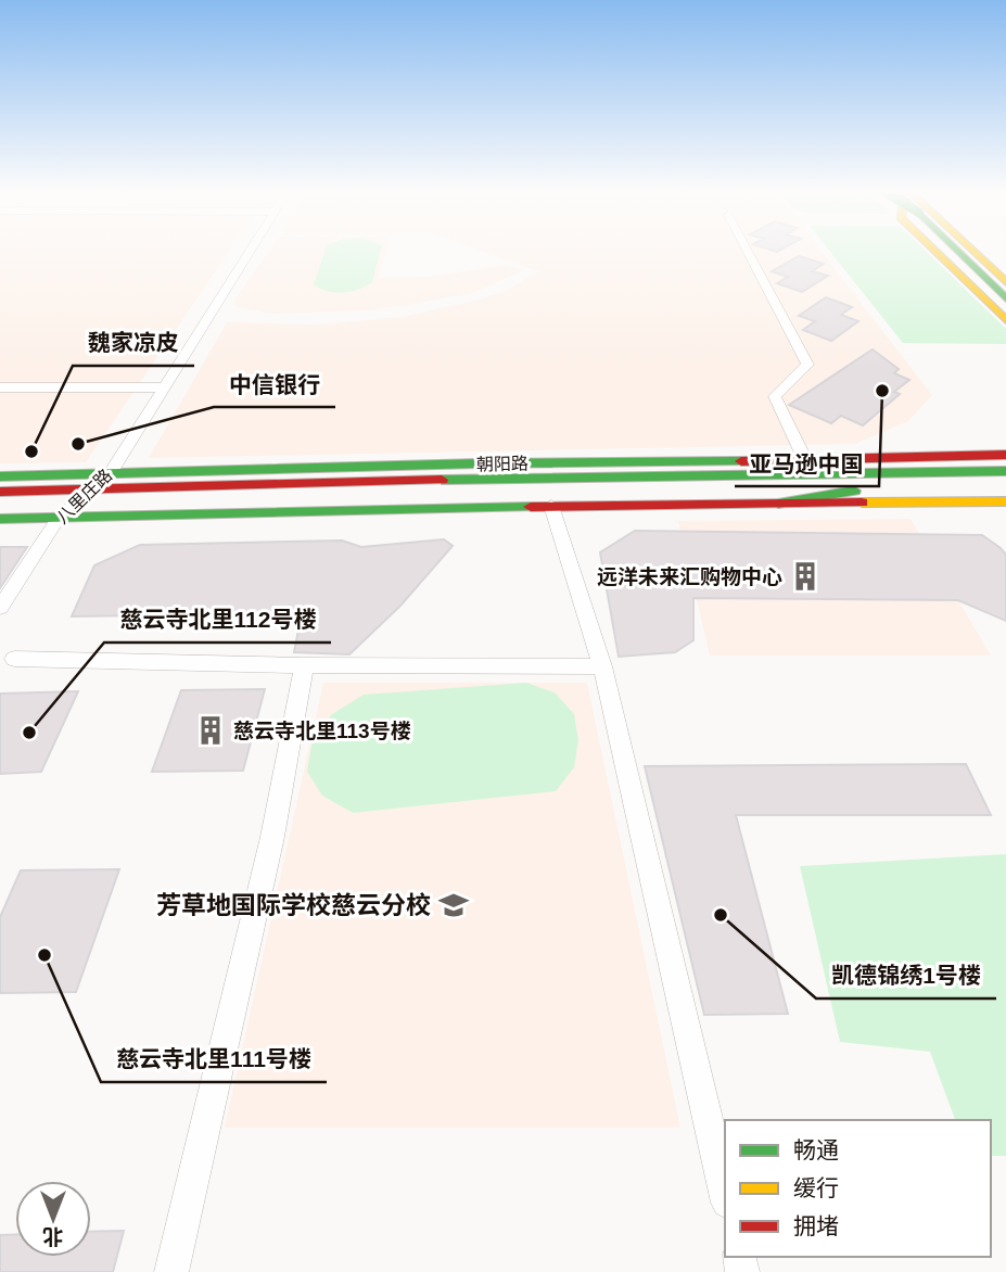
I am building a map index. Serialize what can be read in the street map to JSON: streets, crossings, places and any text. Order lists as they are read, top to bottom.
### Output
{
  "streets": {
    "main road": ["朝阳路"],
    "street": ["八里庄路"]
  },
  "crossings": [
    ["朝阳路", "八里庄路"]
  ],
  "places": {
    "other": [
      "亚马逊中国",
      "中信银行",
      "魏家凉皮",
      "慈云寺北里112号楼",
      "凯德锦绣1号楼",
      "慈云寺北里111号楼"
    ],
    "building": ["远洋未来汇购物中心", "慈云寺北里113号楼"],
    "school or university": ["芳草地国际学校慈云分校"]
  },
  "legend": ["畅通", "缓行", "拥堵"],
  "north": "bottom"
}
